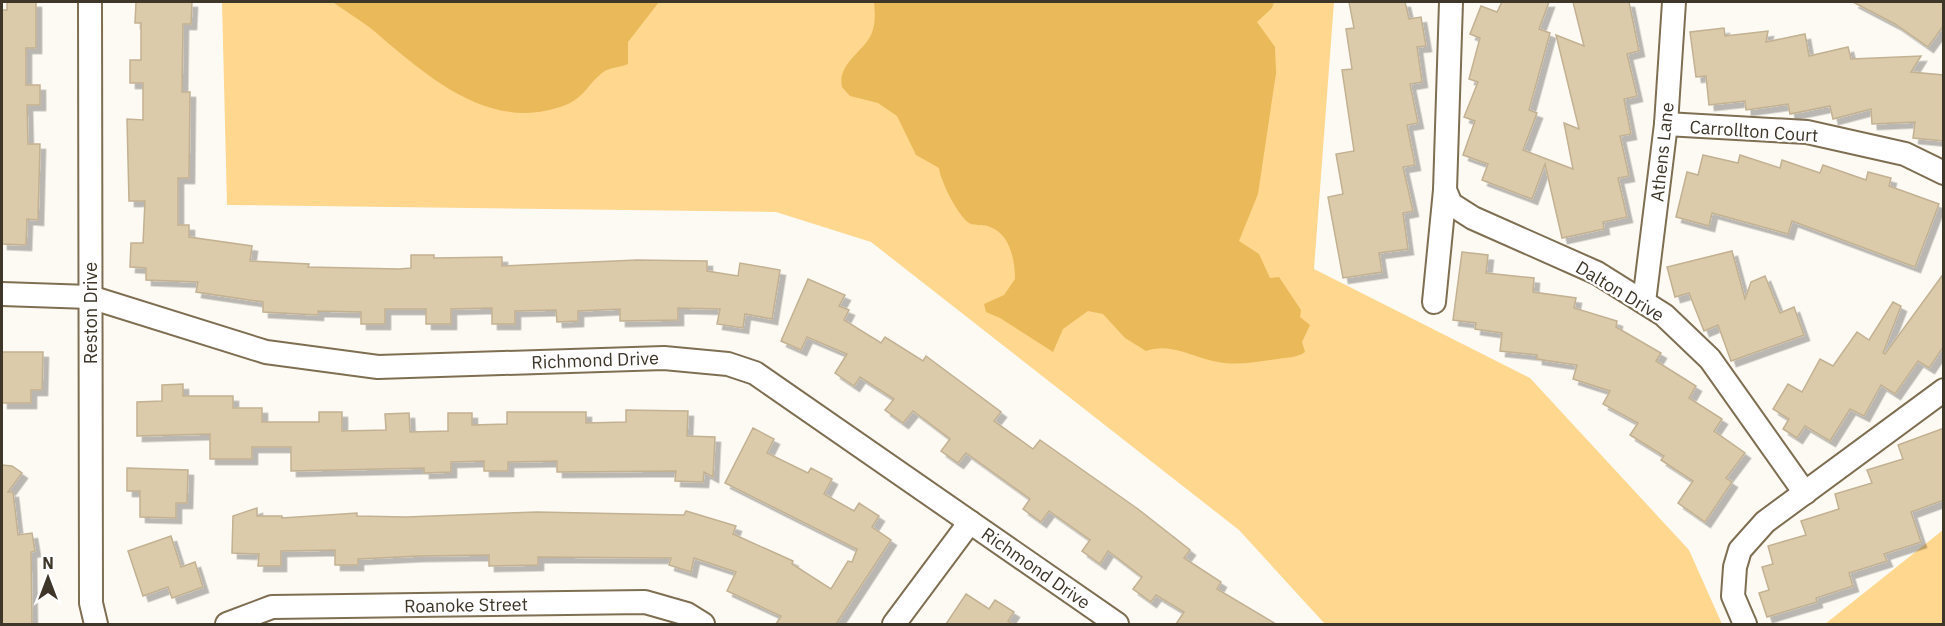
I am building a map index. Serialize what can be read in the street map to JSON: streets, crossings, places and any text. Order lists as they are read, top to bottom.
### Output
{
  "streets": {
    "street": [
      "Carrollton Court",
      "Athens Lane",
      "Dalton Drive",
      "Reston Drive",
      "Richmond Drive",
      "Roanoke Street"
    ]
  },
  "crossings": [
    ["Carrollton Court", "Athens Lane"],
    ["Athens Lane", "Dalton Drive"],
    ["Reston Drive", "Richmond Drive"]
  ],
  "north": "top"
}
